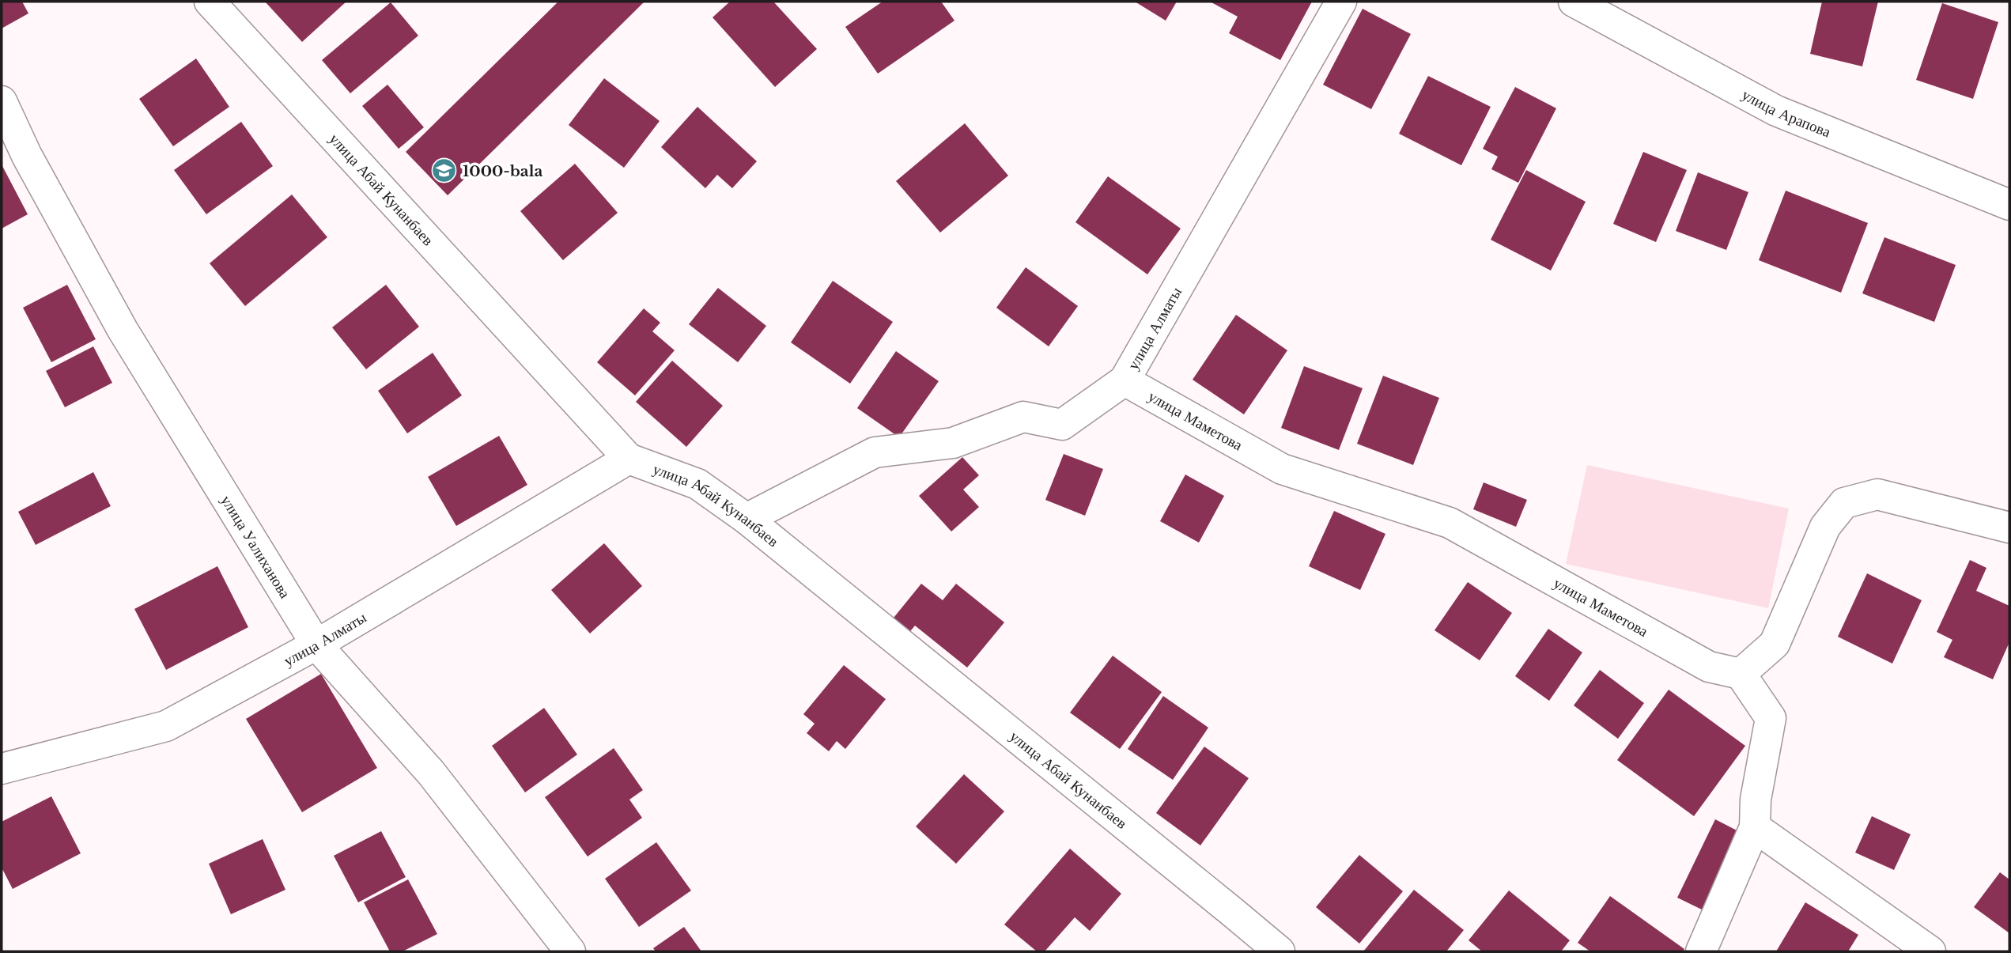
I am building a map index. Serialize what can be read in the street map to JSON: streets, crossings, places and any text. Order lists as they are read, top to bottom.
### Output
{
  "streets": {
    "street": [
      "улица Арапова",
      "улица Абай Кунанбаев",
      "улица Алматы",
      "улица Маметова",
      "улица Уалиханова"
    ]
  },
  "crossings": [
    ["улица Абай Кунанбаев", "улица Алматы"],
    ["улица Алматы", "улица Маметова"],
    ["улица Алматы", "улица Уалиханова"]
  ],
  "places": {
    "school or university": ["1000-bala"]
  }
}
